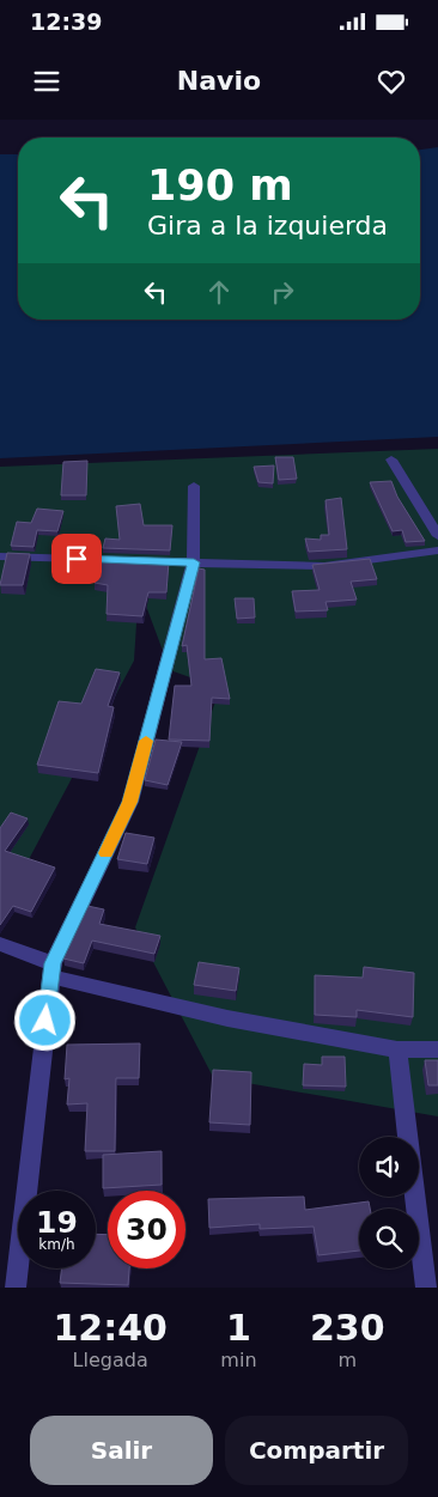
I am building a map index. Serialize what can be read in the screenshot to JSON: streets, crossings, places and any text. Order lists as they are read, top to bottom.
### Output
{
  "page": {
    "status": "12:39",
    "header": "Navio",
    "turn": ["190 m", "Gira a la izquierda"],
    "speed": "19 km/h",
    "limit": "30",
    "eta": [
      "12:40",
      "Llegada",
      "1",
      "min",
      "230",
      "m"
    ],
    "buttons": ["Salir", "Compartir"]
  }
}
